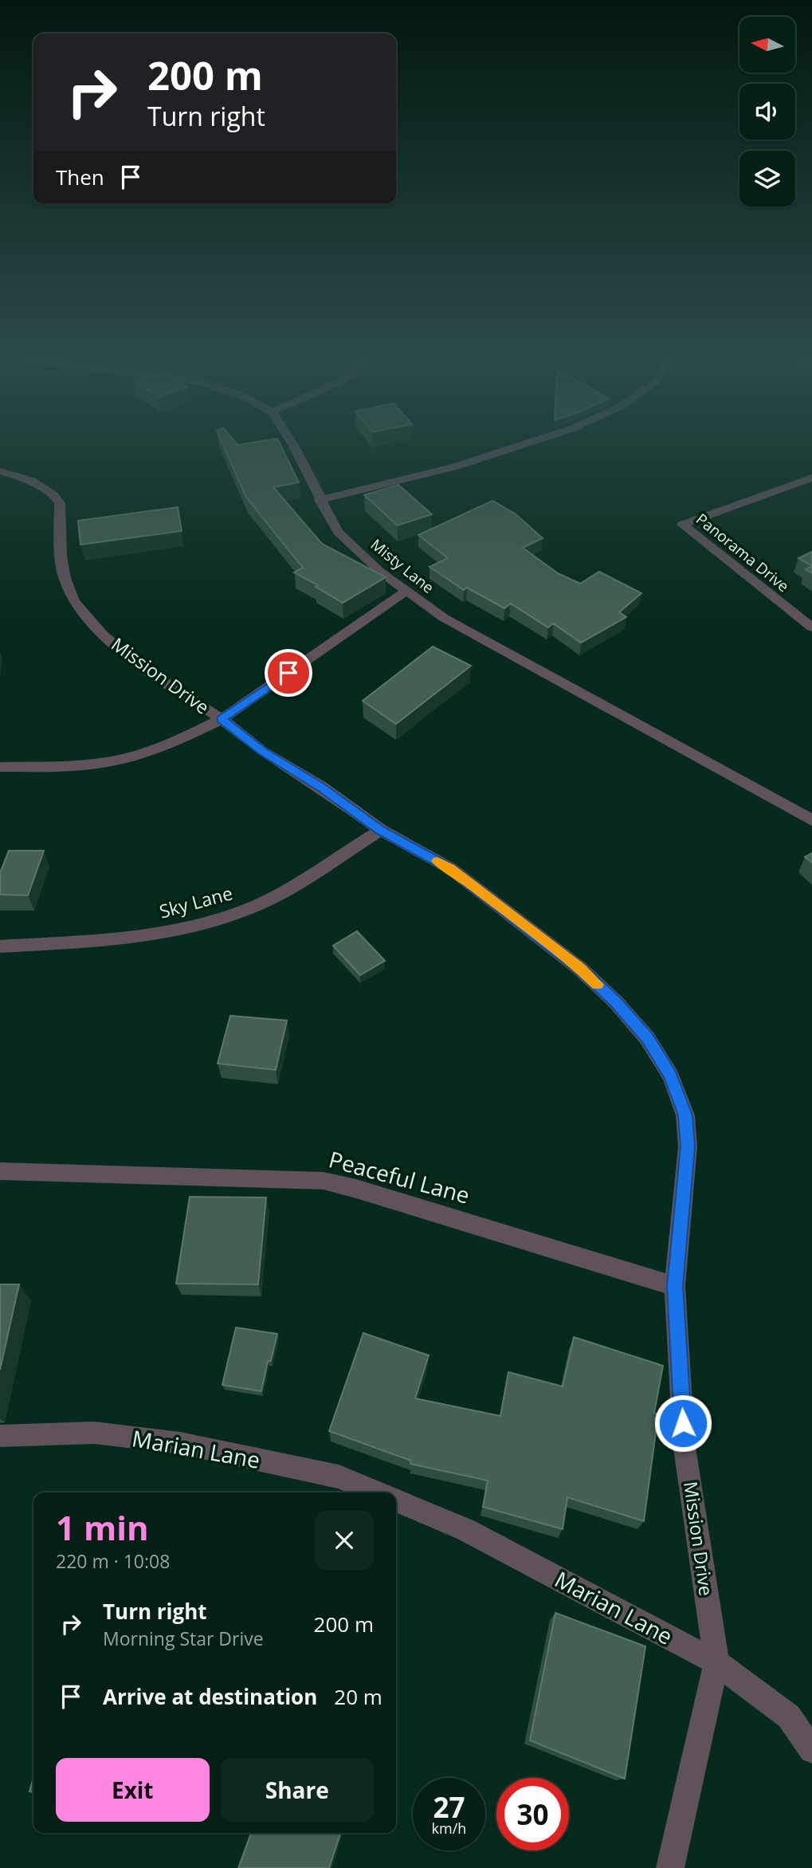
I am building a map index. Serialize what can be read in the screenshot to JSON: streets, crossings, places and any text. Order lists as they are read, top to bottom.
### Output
{
  "streets": {
    "street": [
      "Panorama Drive",
      "Misty Lane",
      "Mission Drive",
      "Sky Lane",
      "Peaceful Lane",
      "Marian Lane"
    ]
  },
  "crossings": [
    ["Mission Drive", "Sky Lane"],
    ["Mission Drive", "Peaceful Lane"],
    ["Mission Drive", "Marian Lane"]
  ],
  "north": "left",
  "page": {
    "turn": ["200 m", "Turn right"],
    "then": "Then",
    "heading": ["1 min", "220 m · 10:08"],
    "list": [
      {
        "name": "Turn right",
        "note": "Morning Star Drive",
        "value": "200 m"
      },
      {
        "name": "Arrive at destination",
        "value": "20 m"
      }
    ],
    "buttons": ["Exit", "Share"],
    "speed": "27 km/h",
    "limit": "30"
  }
}
